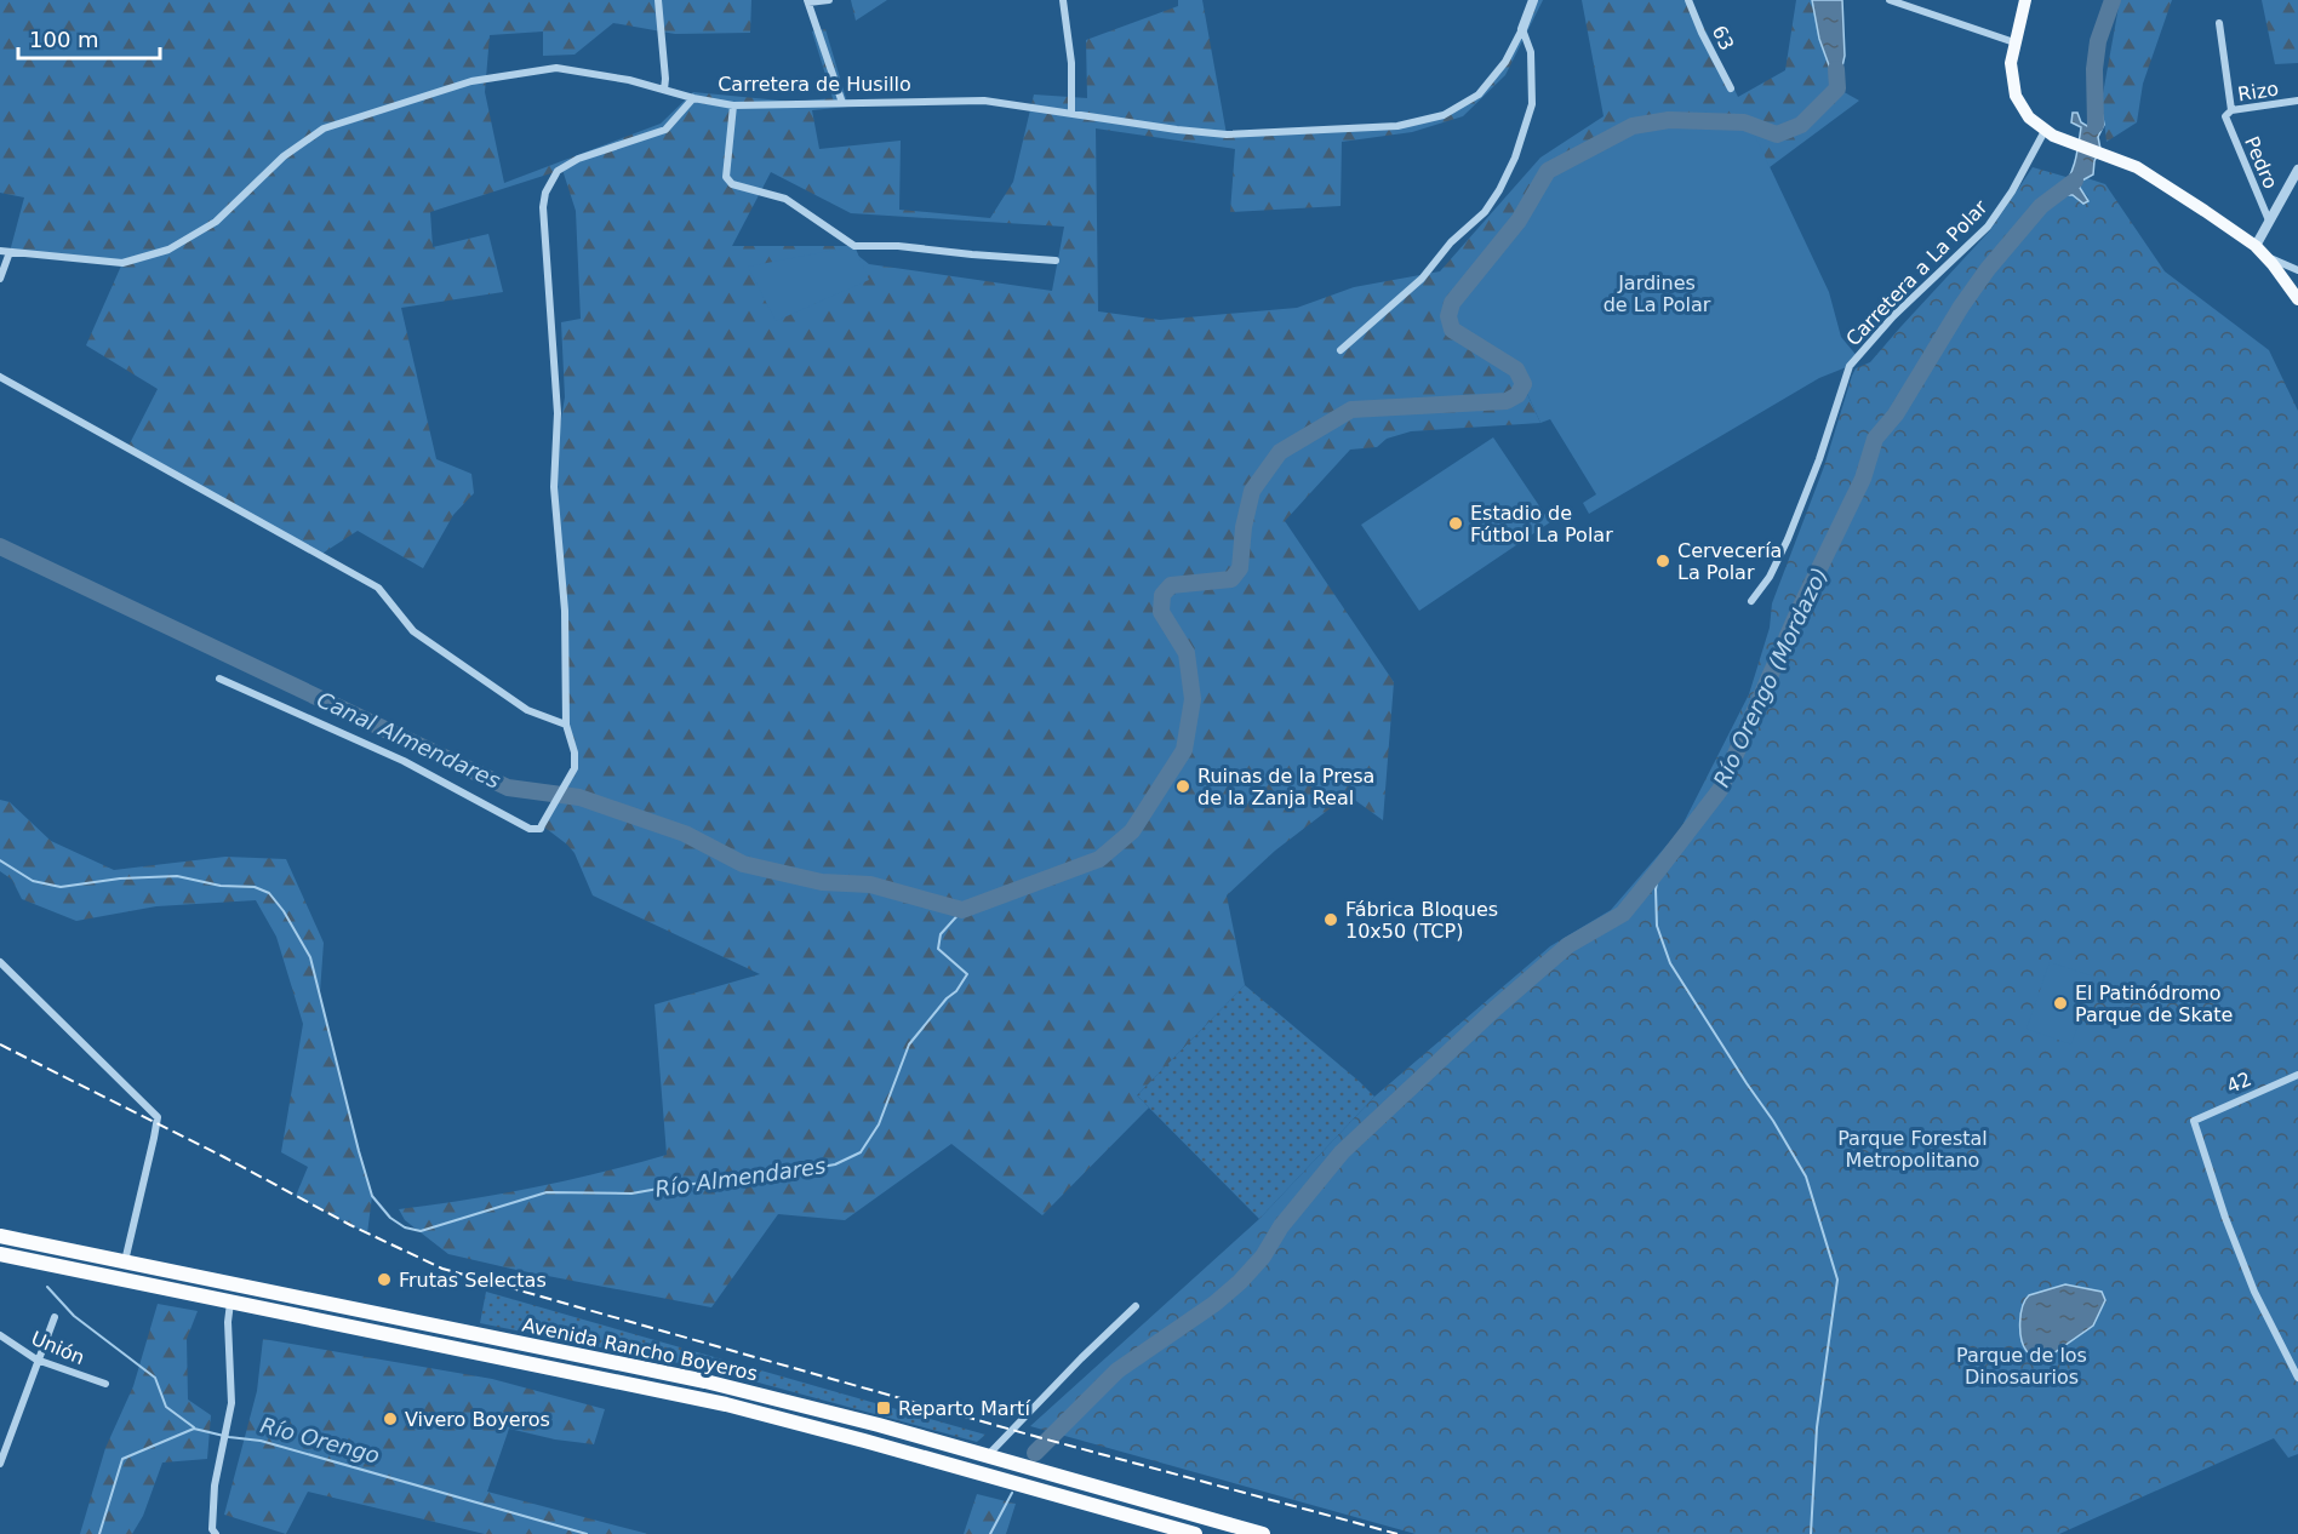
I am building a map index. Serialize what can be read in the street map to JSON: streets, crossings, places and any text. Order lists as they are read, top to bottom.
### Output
{
  "streets": {
    "highway": ["Avenida Rancho Boyeros"],
    "street": [
      "63",
      "Carretera de Husillo",
      "Rizo",
      "Pedro",
      "Carretera a La Polar",
      "42",
      "Unión"
    ]
  },
  "crossings": [
    ["Rizo", "Pedro"]
  ],
  "water": [
    "Río Orengo (Mordazo)",
    "Canal Almendares",
    "Río Almendares",
    "Río Orengo"
  ],
  "parks": ["Jardines de La Polar", "Parque Forestal Metropolitano", "Parque de los Dinosaurios"],
  "places": {
    "other": [
      "Estadio de Fútbol La Polar",
      "Cervecería La Polar",
      "Ruinas de la Presa de la Zanja Real",
      "Fábrica Bloques 10x50 (TCP)",
      "El Patinódromo Parque de Skate",
      "Frutas Selectas",
      "Vivero Boyeros"
    ],
    "transit": ["Reparto Martí"]
  },
  "scale_bar": "100 m"
}
